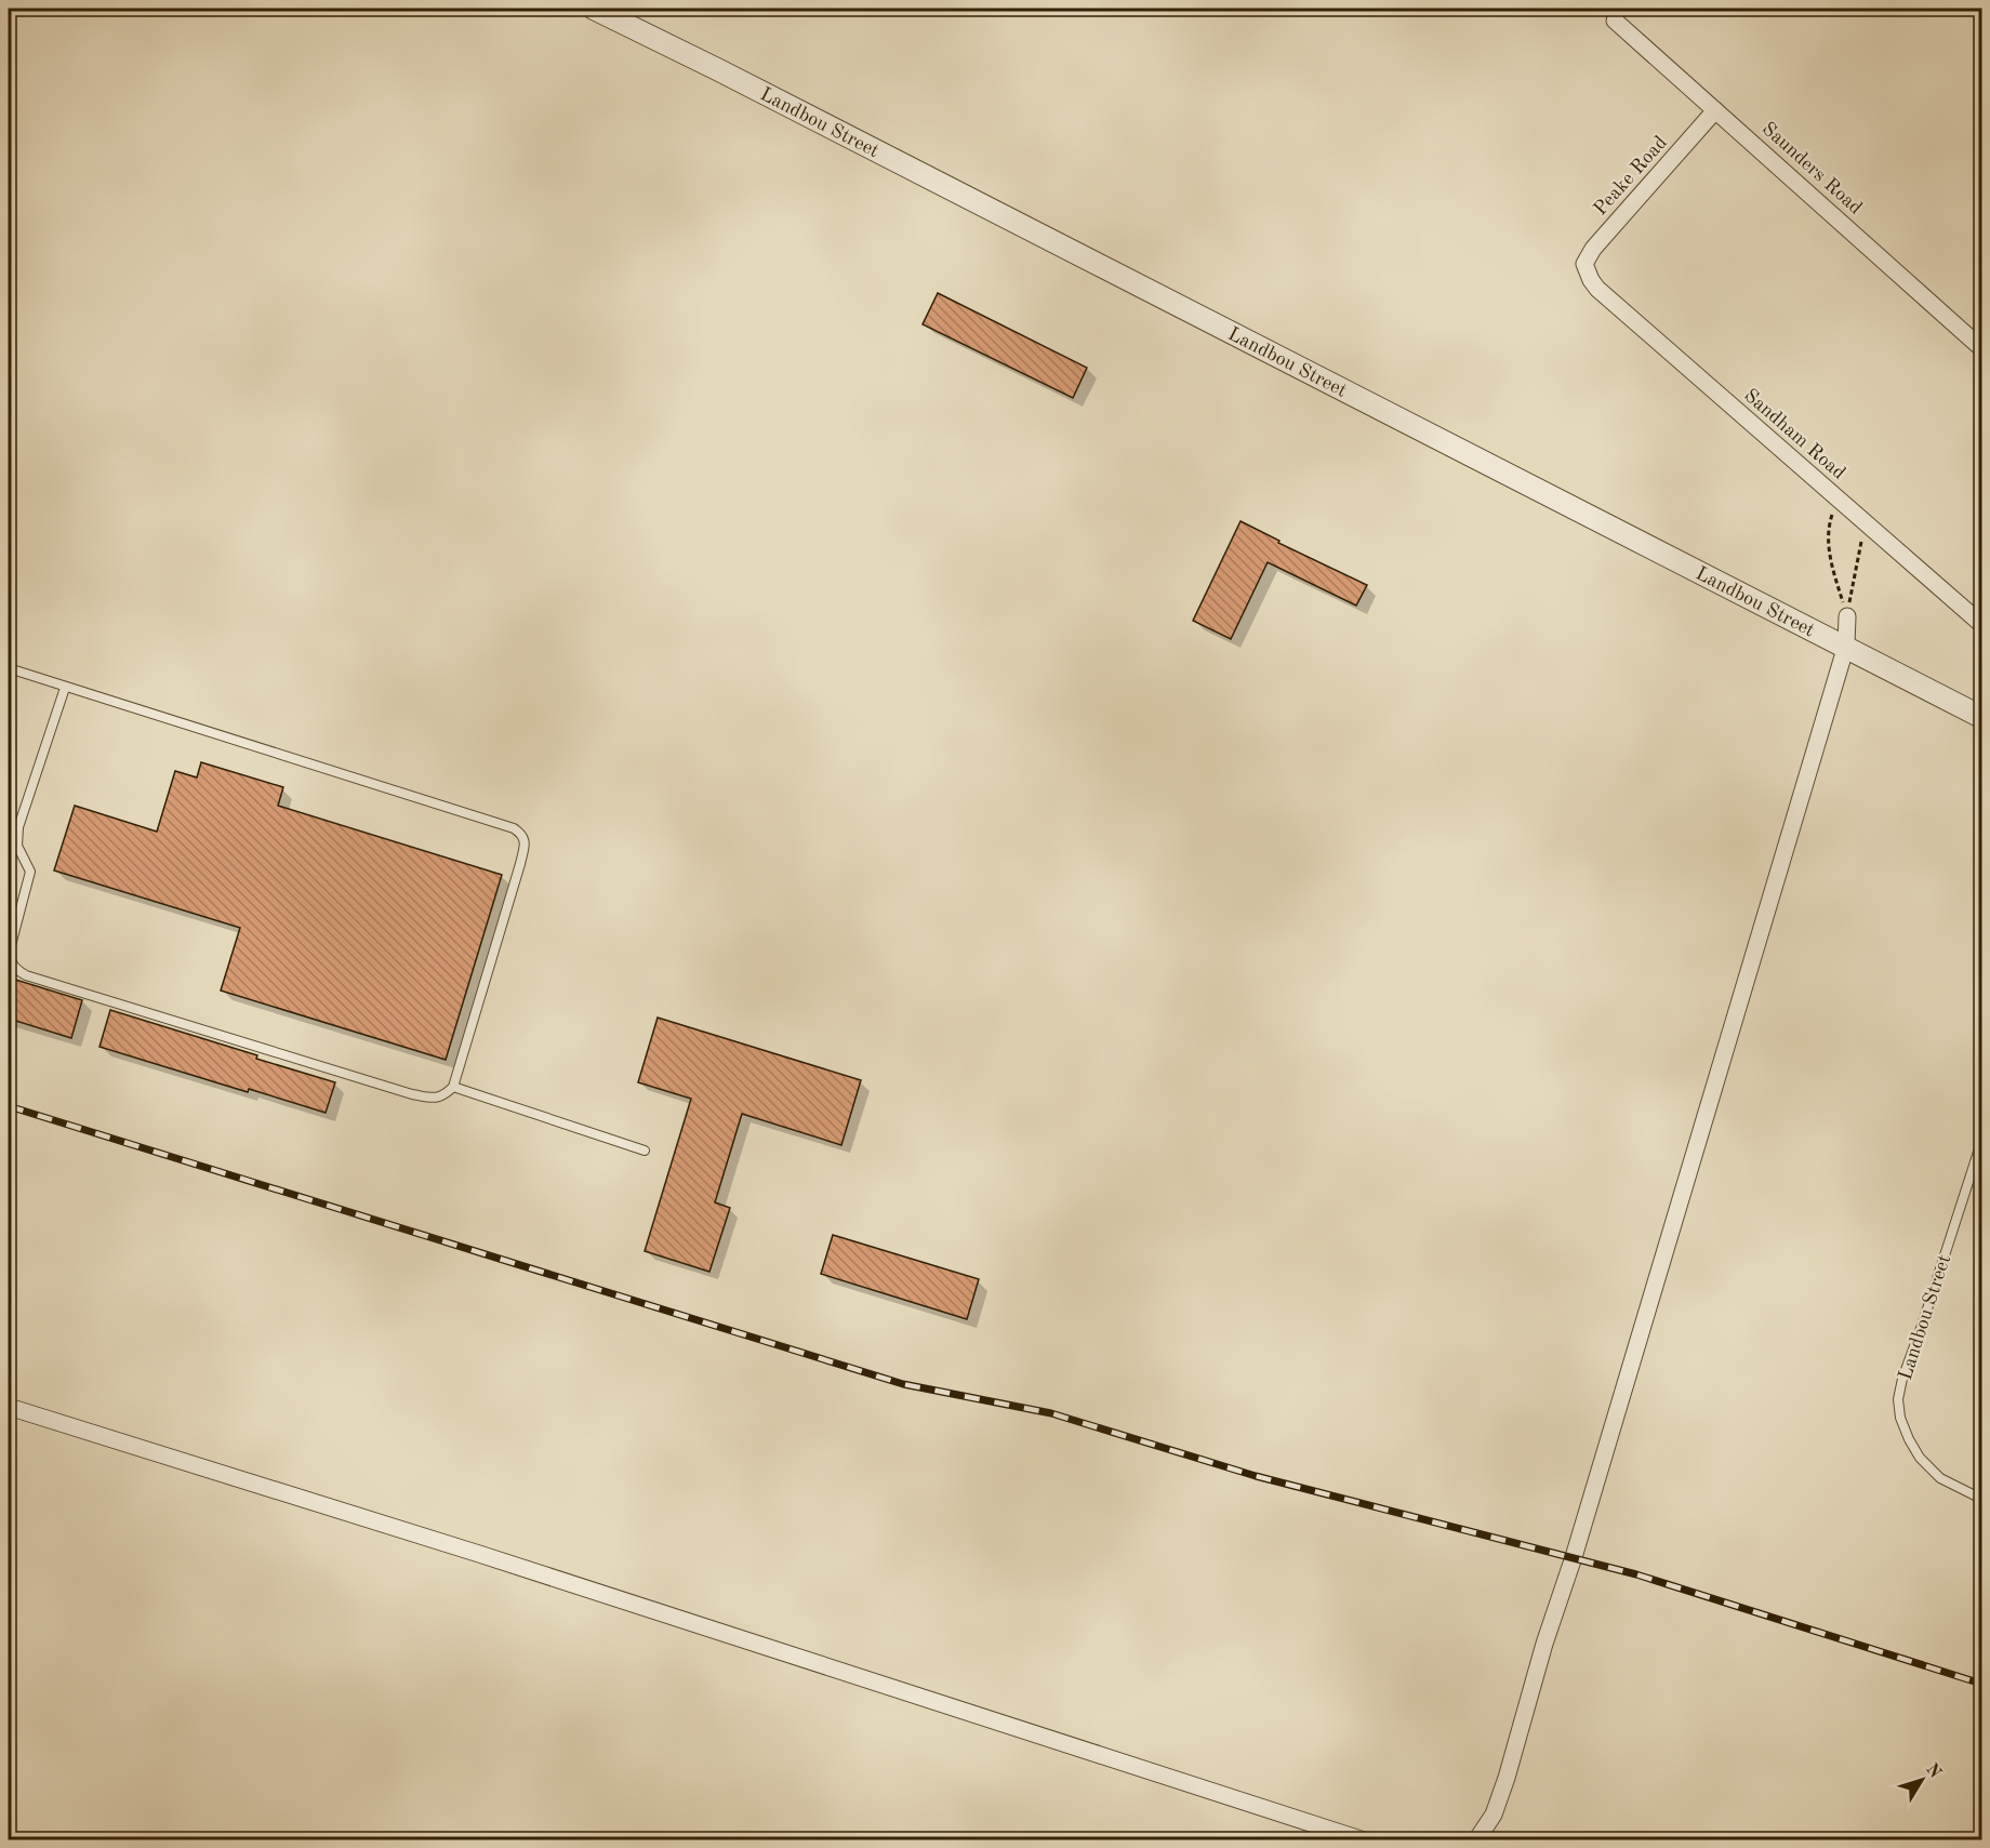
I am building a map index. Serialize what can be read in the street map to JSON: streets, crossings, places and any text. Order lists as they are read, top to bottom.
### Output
{
  "streets": {
    "street": [
      "Landbou Street",
      "Saunders Road",
      "Peake Road",
      "Sandham Road"
    ]
  },
  "crossings": [
    ["Saunders Road", "Peake Road"],
    ["Peake Road", "Sandham Road"]
  ],
  "north": "top right"
}
